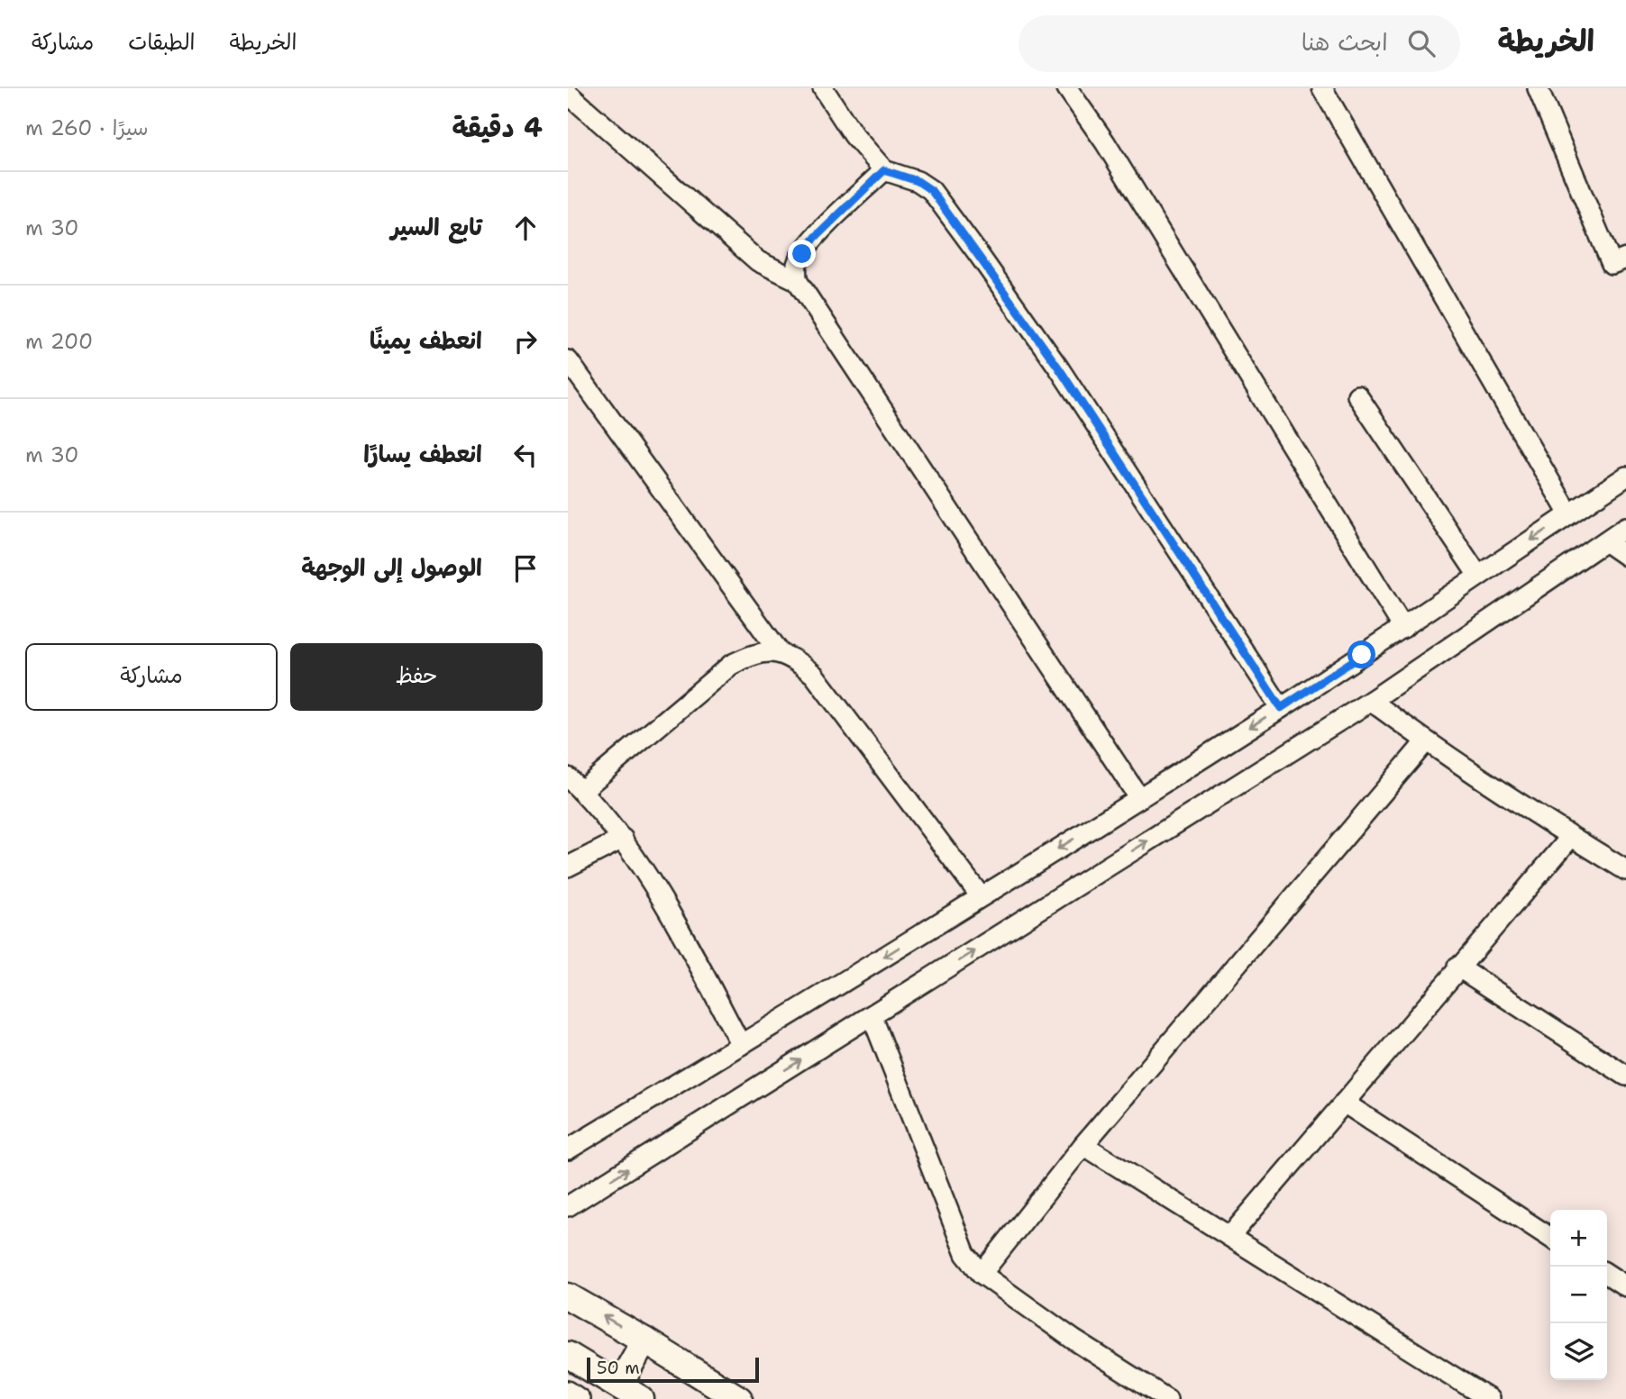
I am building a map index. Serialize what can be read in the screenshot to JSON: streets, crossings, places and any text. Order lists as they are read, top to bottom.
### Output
{
  "scale_bar": "50 m",
  "page": {
    "header": "الخريطة",
    "search": "ابحث هنا",
    "nav": ["الخريطة", "الطبقات", "مشاركة"],
    "heading": ["4 دقيقة", "سيرًا · 260 m"],
    "list": [
      ["تابع السير", "30 m"],
      ["انعطف يمينًا", "200 m"],
      ["انعطف يسارًا", "30 m"],
      "الوصول إلى الوجهة"
    ],
    "buttons": ["حفظ", "مشاركة"],
    "map_buttons": ["+", "−"],
    "scale": "50 m"
  }
}
